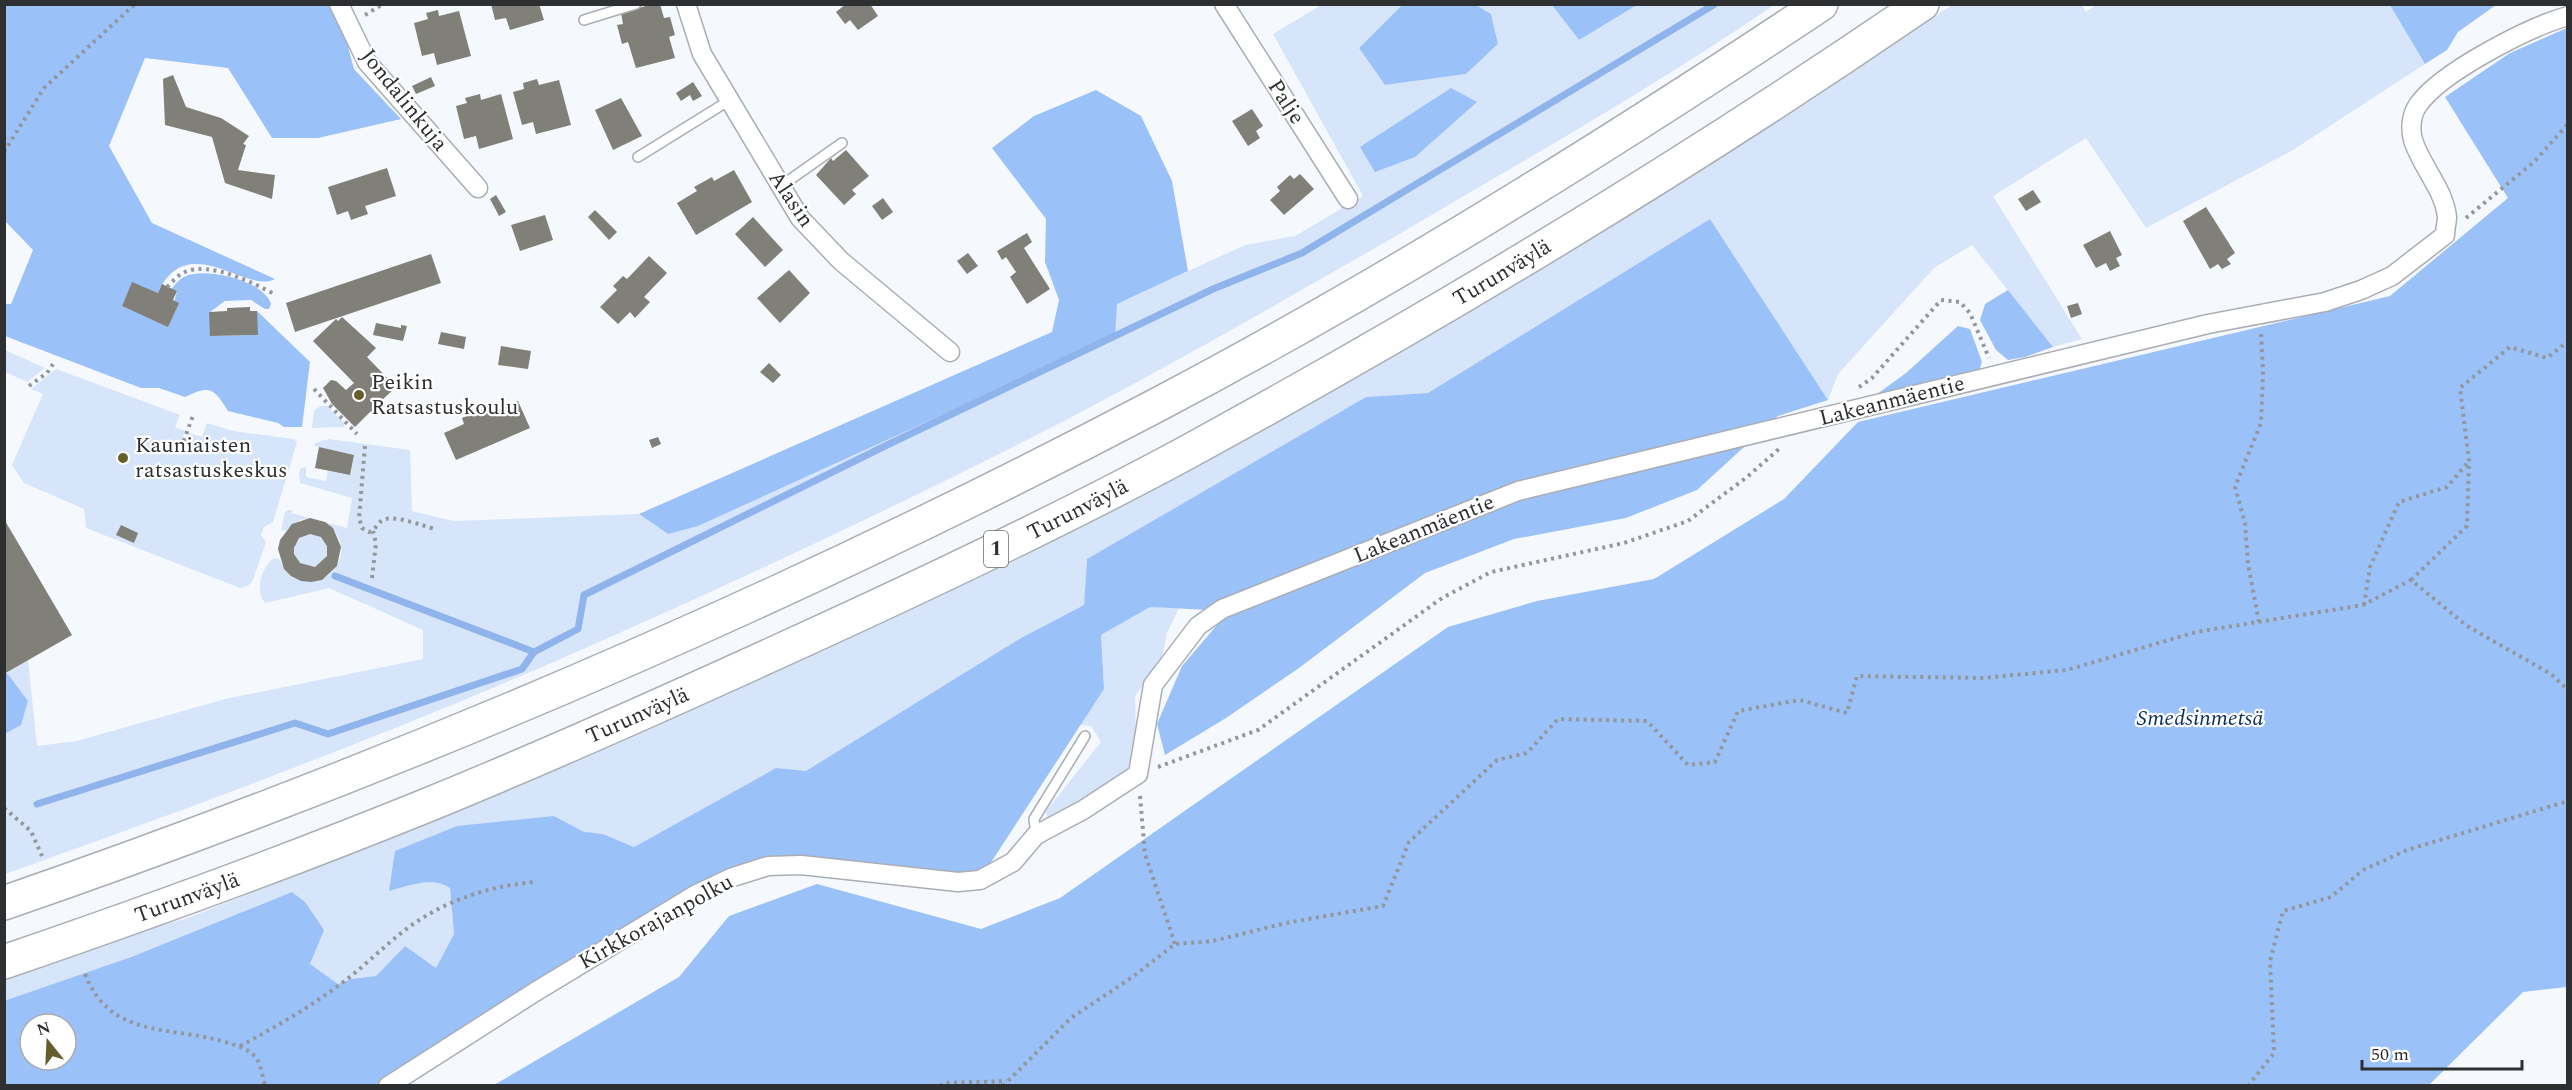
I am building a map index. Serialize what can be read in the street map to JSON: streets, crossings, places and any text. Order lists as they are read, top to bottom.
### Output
{
  "streets": {
    "highway": ["Turunväylä", "1"],
    "street": [
      "Jondalinkuja",
      "Palje",
      "Alasin",
      "Lakeanmäentie",
      "Kirkkorajanpolku"
    ]
  },
  "crossings": [
    ["Lakeanmäentie", "Kirkkorajanpolku"]
  ],
  "parks": ["Smedsinmetsä"],
  "places": ["Peikin Ratsastuskoulu", "Kauniaisten ratsastuskeskus"],
  "scale_bar": "50 m",
  "north": "top"
}
